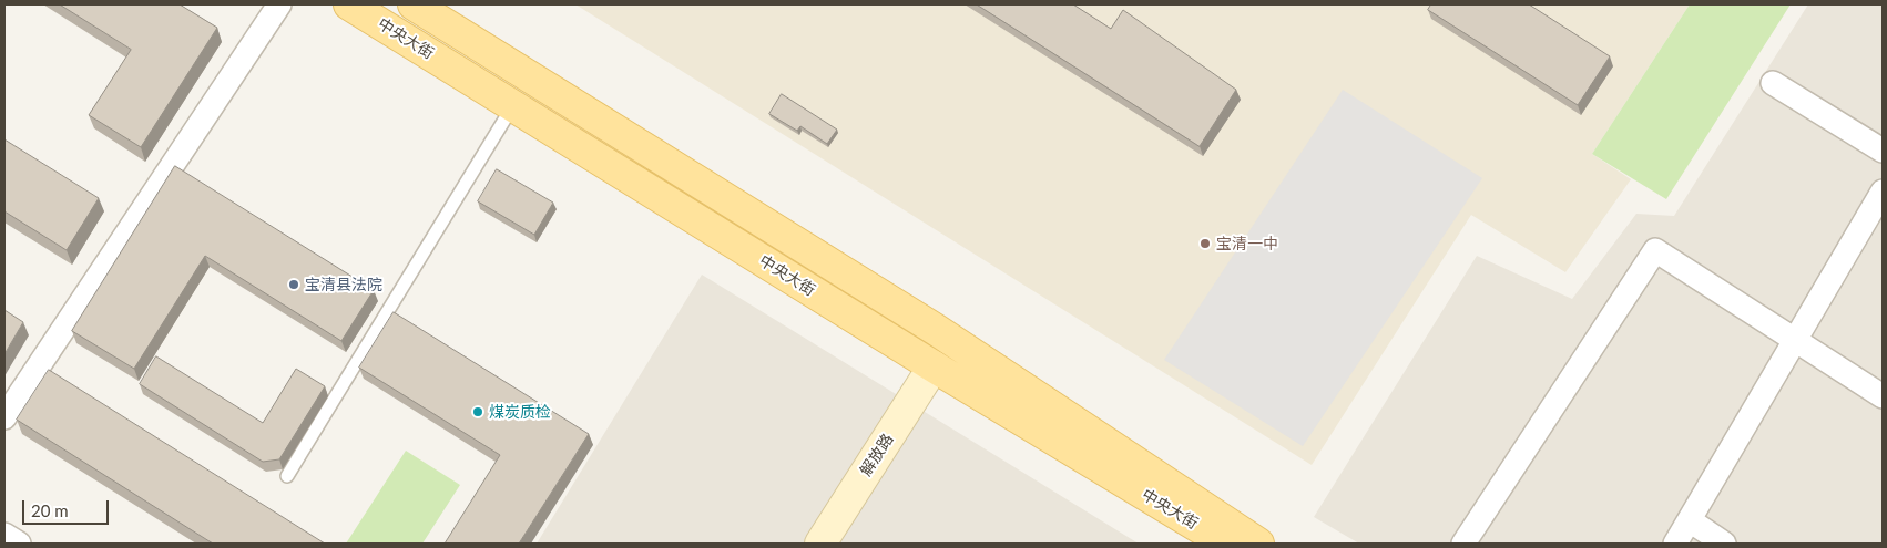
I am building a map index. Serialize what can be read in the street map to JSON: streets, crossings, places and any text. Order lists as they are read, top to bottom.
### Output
{
  "streets": {
    "main road": ["中央大街"],
    "street": ["解放路"]
  },
  "crossings": [
    ["中央大街", "解放路"]
  ],
  "places": ["宝清一中", "宝清县法院", "煤炭质检"],
  "scale_bar": "20 m"
}
